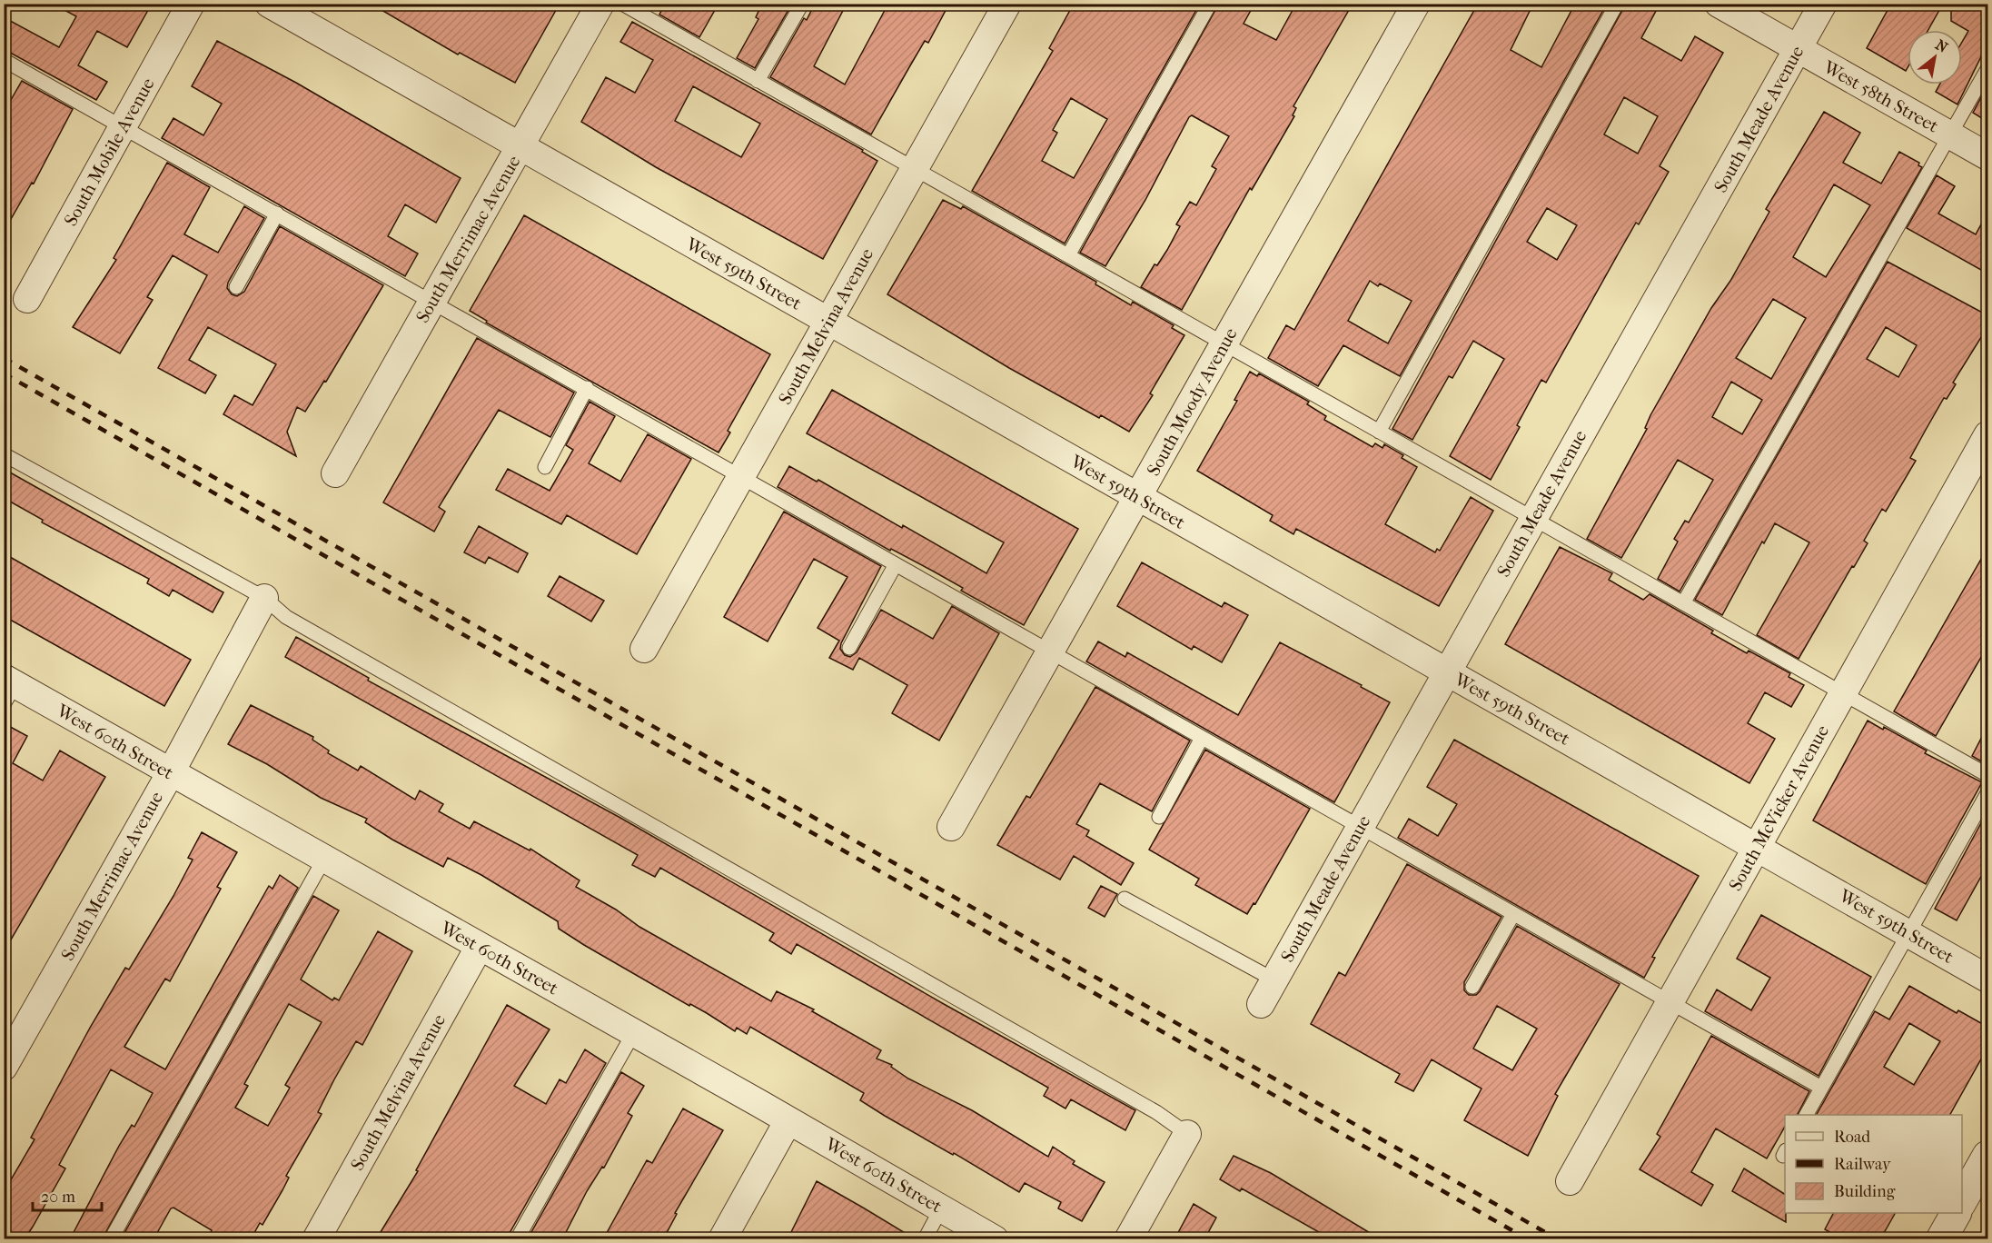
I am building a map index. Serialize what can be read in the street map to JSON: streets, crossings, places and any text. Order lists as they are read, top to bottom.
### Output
{
  "streets": {
    "street": [
      "West 58th Street",
      "South Meade Avenue",
      "South Mobile Avenue",
      "South Merrimac Avenue",
      "West 59th Street",
      "South Melvina Avenue",
      "South Moody Avenue",
      "West 60th Street",
      "South McVicker Avenue"
    ]
  },
  "crossings": [
    ["West 58th Street", "South Meade Avenue"],
    ["South Meade Avenue", "West 59th Street"],
    ["South Merrimac Avenue", "West 59th Street"],
    ["South Merrimac Avenue", "West 60th Street"],
    ["West 59th Street", "South Melvina Avenue"],
    ["West 59th Street", "South Moody Avenue"],
    ["West 59th Street", "South McVicker Avenue"],
    ["South Melvina Avenue", "West 60th Street"]
  ],
  "legend": ["Road", "Railway", "Building"],
  "scale_bar": "20 m",
  "north": "top right"
}
